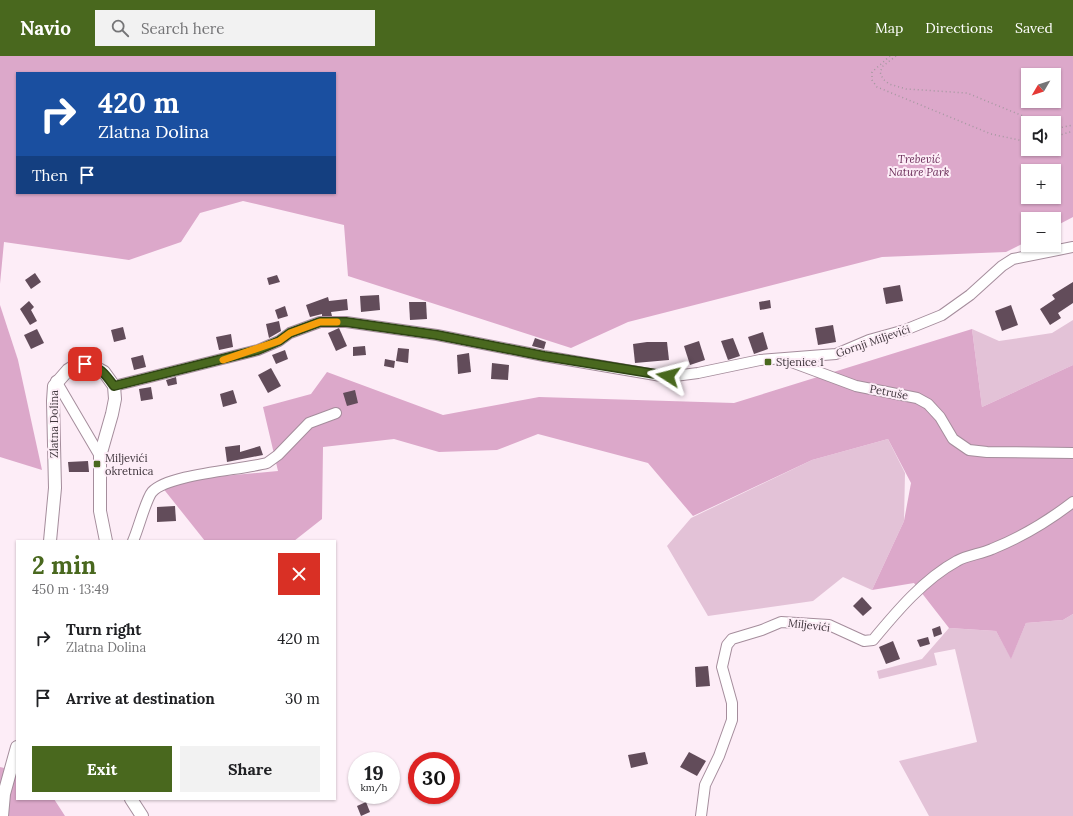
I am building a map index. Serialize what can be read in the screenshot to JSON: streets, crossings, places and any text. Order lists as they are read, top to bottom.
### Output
{
  "streets": {
    "main road": ["Zlatna Dolina"],
    "street": ["Gornji Miljevići", "Petruše", "Miljevići"]
  },
  "crossings": [
    ["Gornji Miljevići", "Petruše"],
    ["Gornji Miljevići", "Zlatna Dolina"]
  ],
  "parks": ["Trebević Nature Park"],
  "places": {
    "transit": ["Stjenice 1", "Miljevići okretnica"]
  },
  "north": "bottom left",
  "page": {
    "header": "Navio",
    "search": "Search here",
    "nav": ["Map", "Directions", "Saved"],
    "map_buttons": ["+", "−"],
    "turn": ["420 m", "Zlatna Dolina"],
    "then": "Then",
    "heading": ["2 min", "450 m · 13:49"],
    "list": [
      {
        "name": "Turn right",
        "note": "Zlatna Dolina",
        "value": "420 m"
      },
      {
        "name": "Arrive at destination",
        "value": "30 m"
      }
    ],
    "buttons": ["Exit", "Share"],
    "speed": "19 km/h",
    "limit": "30"
  }
}
